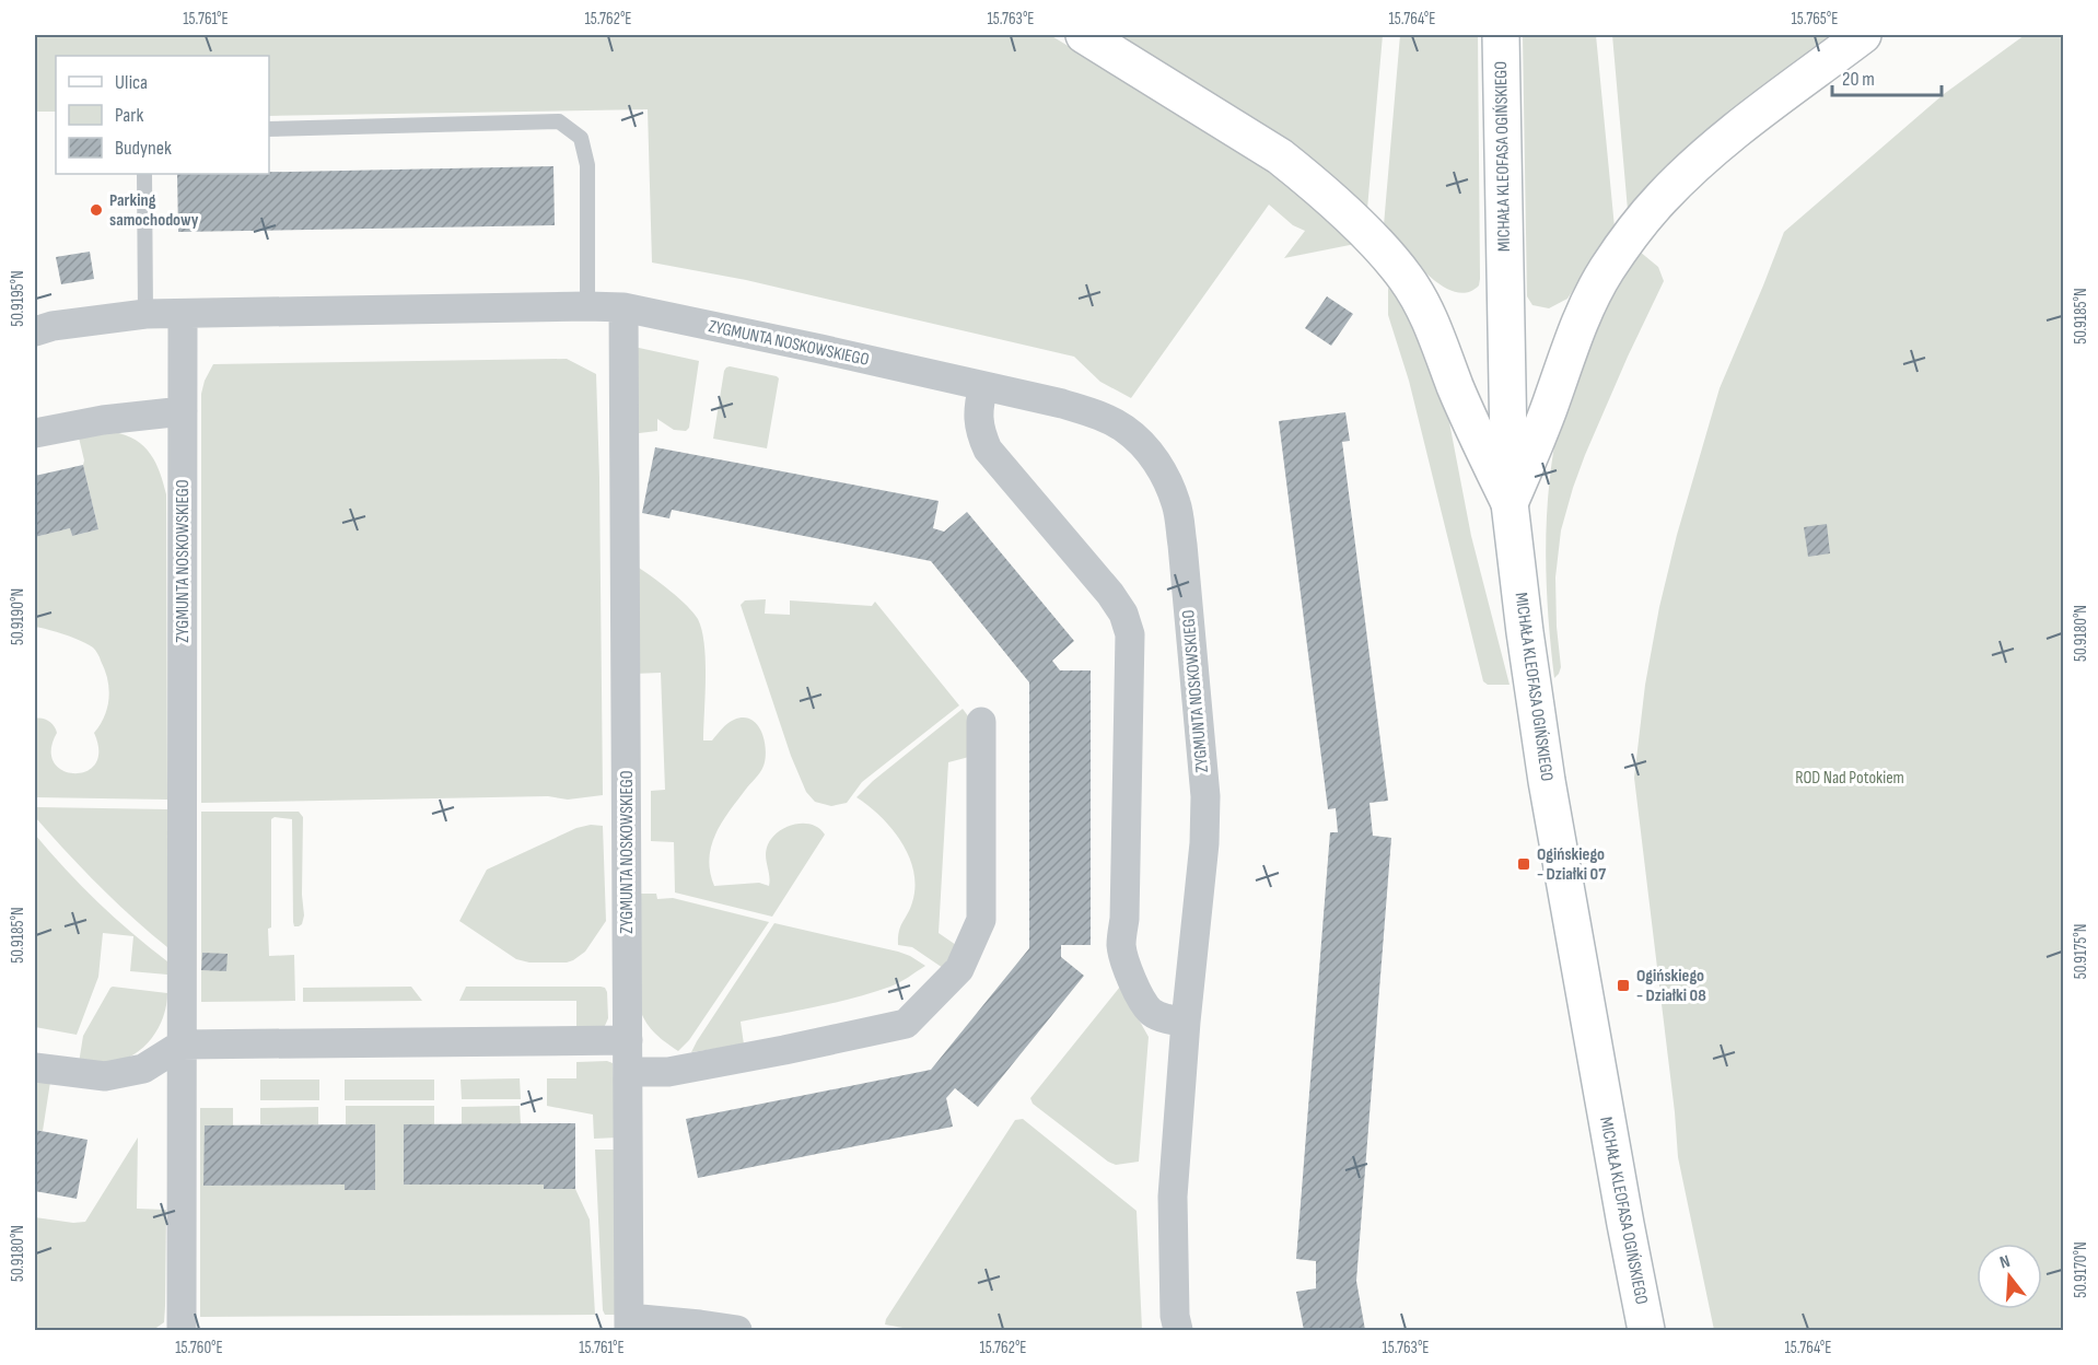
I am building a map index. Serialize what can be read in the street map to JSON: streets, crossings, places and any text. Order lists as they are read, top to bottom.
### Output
{
  "streets": {
    "street": ["MICHAŁA KLEOFASA OGIŃSKIEGO", "ZYGMUNTA NOSKOWSKIEGO"]
  },
  "parks": ["ROD Nad Potokiem"],
  "places": {
    "other": ["Parking samochodowy"],
    "transit": ["Ogińskiego - Działki 07", "Ogińskiego - Działki 08"]
  },
  "legend": ["Ulica", "Park", "Budynek"],
  "scale_bar": "20 m",
  "north": "top",
  "coordinates": [
    "15.761°E",
    "15.762°E",
    "15.763°E",
    "15.764°E",
    "15.765°E",
    "50.9195°N",
    "50.9185°N",
    "50.9190°N",
    "50.9180°N",
    "50.9175°N",
    "50.9170°N",
    "15.760°E"
  ]
}
